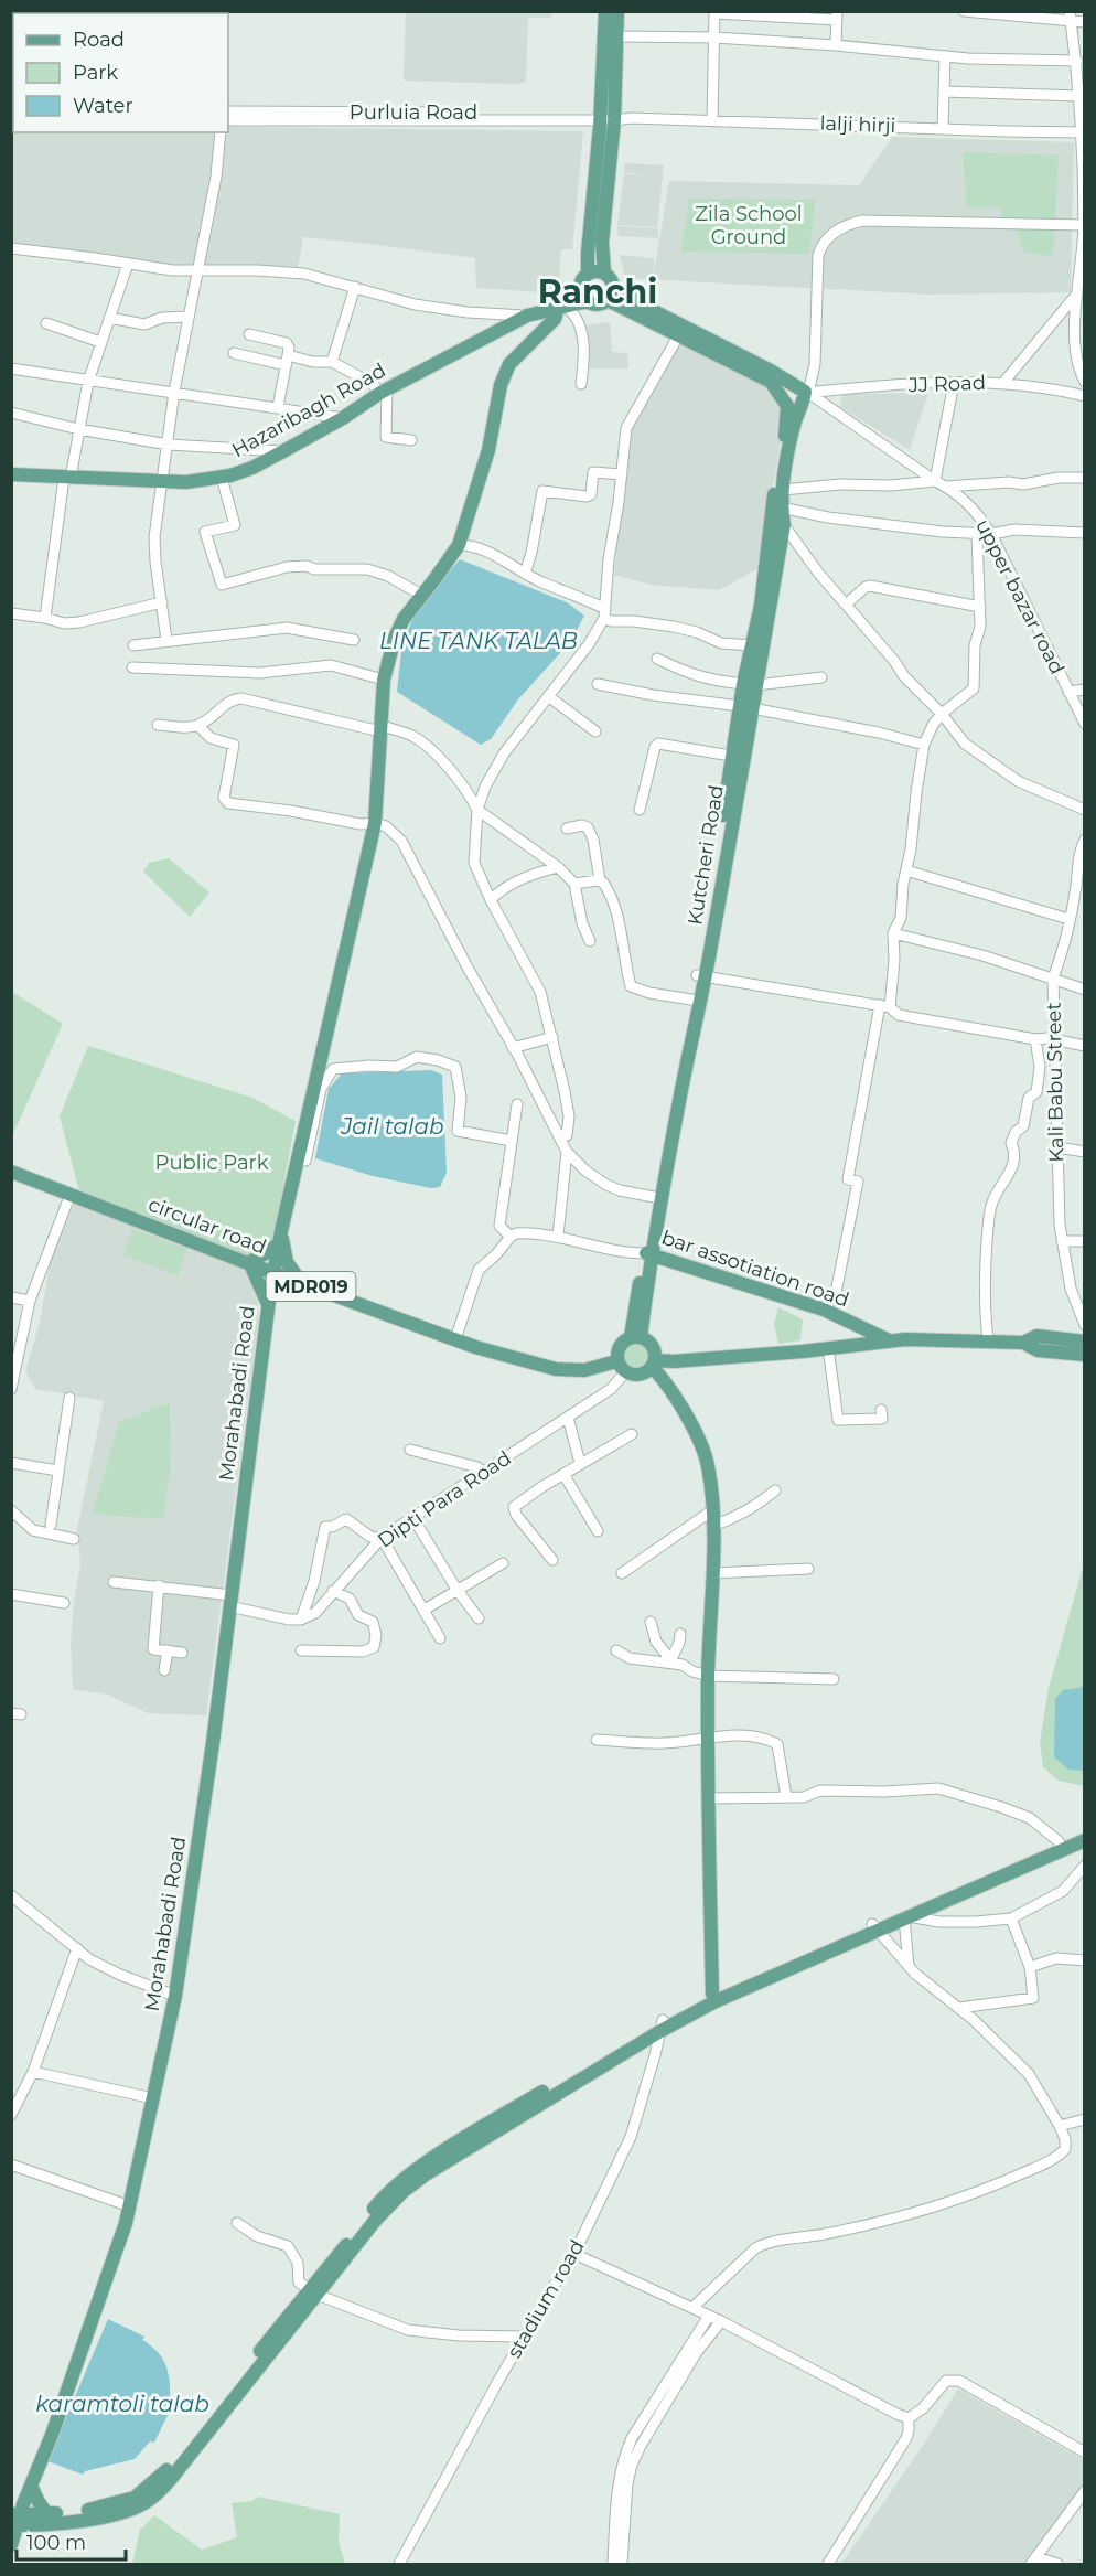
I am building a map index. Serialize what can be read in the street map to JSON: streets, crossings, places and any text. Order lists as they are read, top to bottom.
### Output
{
  "streets": {
    "main road": [
      "Hazaribagh Road",
      "Kutcheri Road",
      "circular road",
      "bar assotiation road",
      "MDR019",
      "Morahabadi Road"
    ],
    "street": [
      "Purluia Road",
      "lalji hirji",
      "JJ Road",
      "upper bazar road",
      "Kali Babu Street",
      "Dipti Para Road",
      "stadium road"
    ]
  },
  "crossings": [
    ["Purluia Road", "lalji hirji"],
    ["JJ Road", "upper bazar road"],
    ["JJ Road", "Kutcheri Road"],
    ["Hazaribagh Road", "Morahabadi Road"],
    ["upper bazar road", "Kutcheri Road"],
    ["Kutcheri Road", "circular road"],
    ["Kutcheri Road", "bar assotiation road"],
    ["Kutcheri Road", "Dipti Para Road"],
    ["circular road", "Morahabadi Road"],
    ["circular road", "Dipti Para Road"]
  ],
  "districts": ["Ranchi"],
  "water": ["LINE TANK TALAB", "Jail talab", "karamtoli talab"],
  "parks": ["Zila School Ground", "Public Park"],
  "legend": ["Road", "Park", "Water"],
  "scale_bar": "100 m"
}
